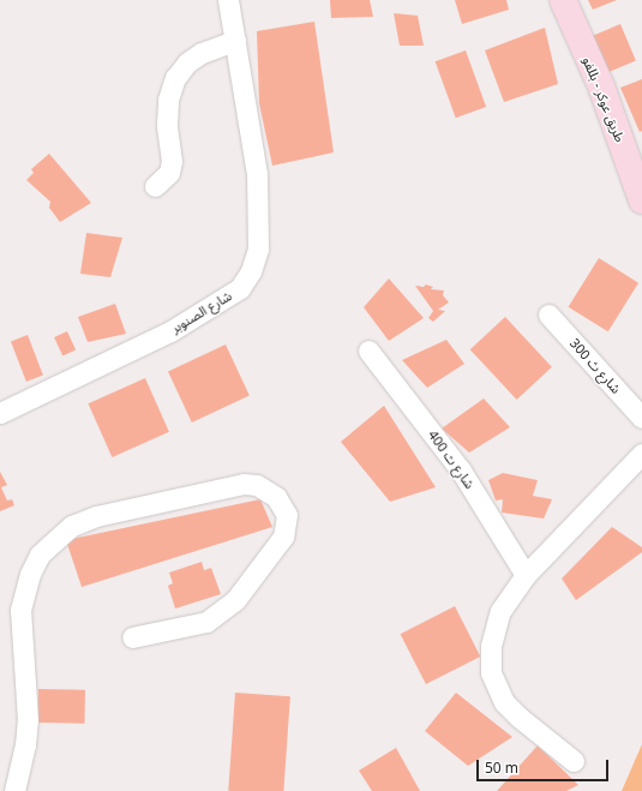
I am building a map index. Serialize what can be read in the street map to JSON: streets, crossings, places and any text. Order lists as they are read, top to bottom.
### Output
{
  "streets": {
    "street": [
      "طريق عوكر - بللفو",
      "شارع الصنوبر",
      "شارع ث 300",
      "شارع ث 400"
    ]
  },
  "scale_bar": "50 m"
}
